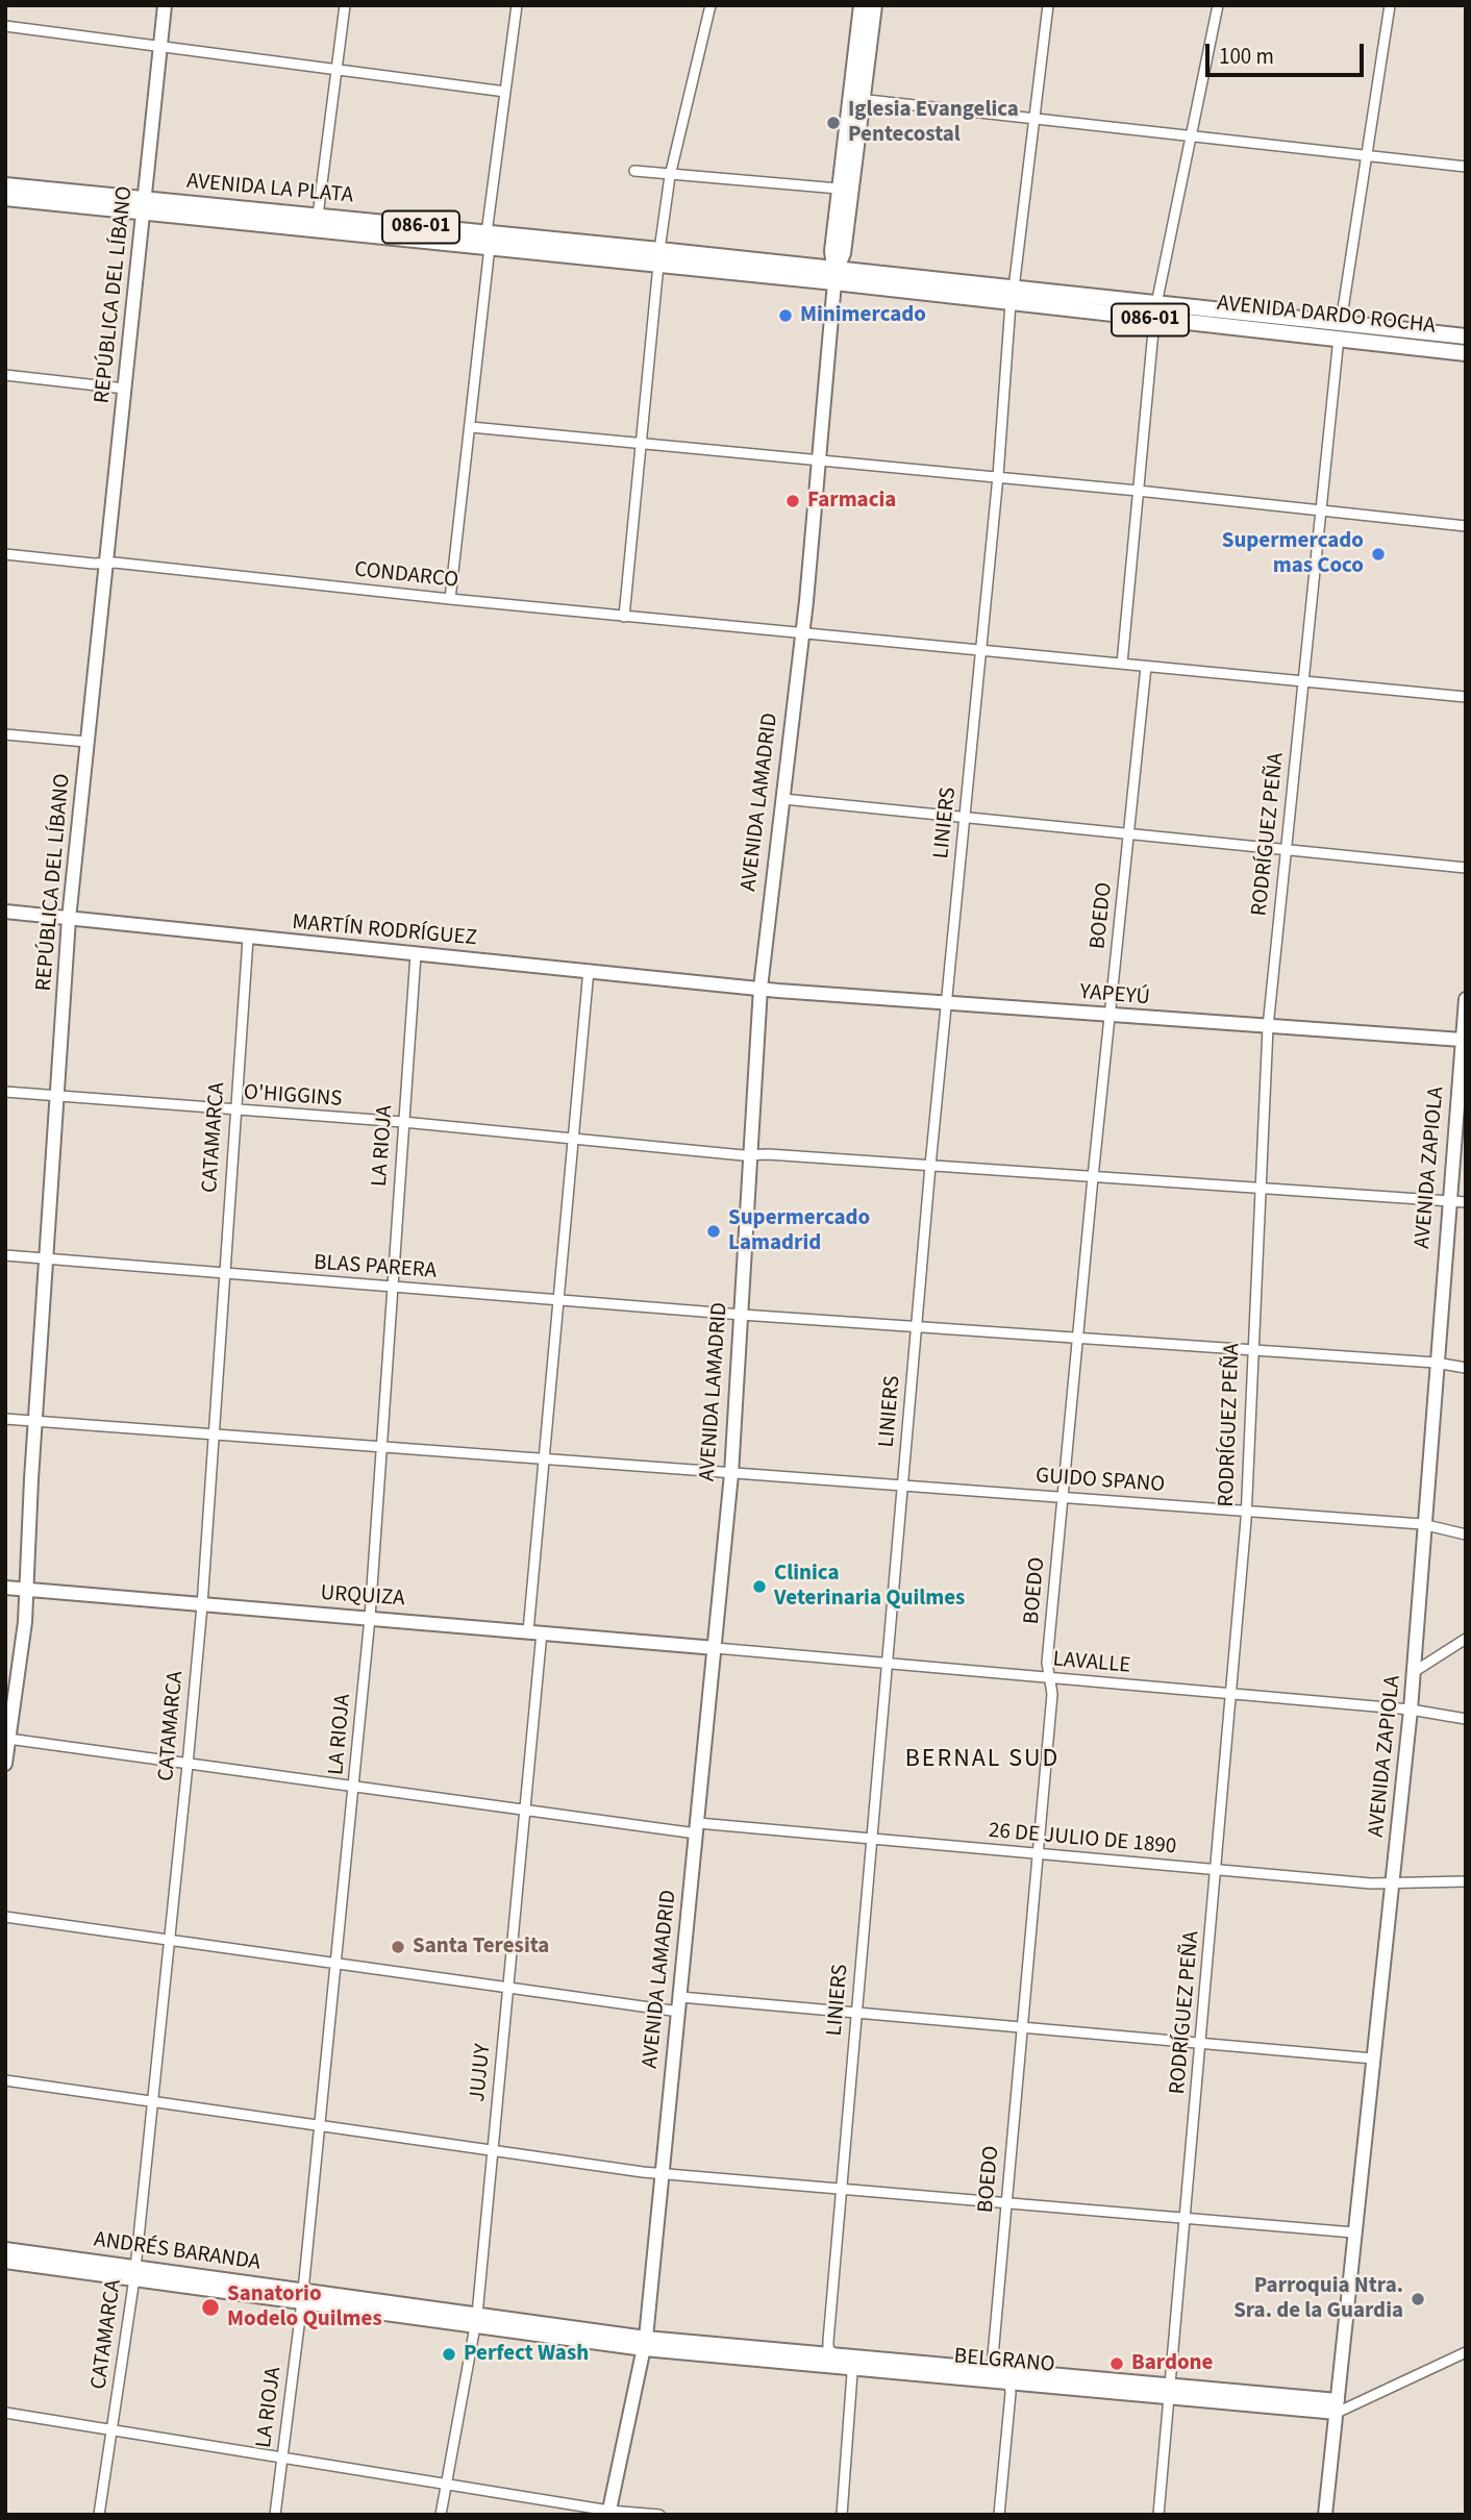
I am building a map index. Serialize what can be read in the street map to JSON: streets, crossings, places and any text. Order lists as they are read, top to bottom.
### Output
{
  "streets": {
    "main road": [
      "AVENIDA LA PLATA",
      "086-01",
      "AVENIDA DARDO ROCHA",
      "AVENIDA LAMADRID"
    ],
    "street": [
      "REPÚBLICA DEL LÍBANO",
      "CONDARCO",
      "LINIERS",
      "RODRÍGUEZ PEÑA",
      "BOEDO",
      "MARTÍN RODRÍGUEZ",
      "YAPEYÚ",
      "O'HIGGINS",
      "CATAMARCA",
      "LA RIOJA",
      "AVENIDA ZAPIOLA",
      "BLAS PARERA",
      "GUIDO SPANO",
      "URQUIZA",
      "LAVALLE",
      "26 DE JULIO DE 1890",
      "JUJUY",
      "ANDRÉS BARANDA",
      "BELGRANO"
    ]
  },
  "crossings": [
    ["AVENIDA LA PLATA", "REPÚBLICA DEL LÍBANO"],
    ["AVENIDA LA PLATA", "AVENIDA DARDO ROCHA"],
    ["AVENIDA LA PLATA", "AVENIDA LAMADRID"],
    ["REPÚBLICA DEL LÍBANO", "CONDARCO"],
    ["REPÚBLICA DEL LÍBANO", "MARTÍN RODRÍGUEZ"],
    ["REPÚBLICA DEL LÍBANO", "O'HIGGINS"],
    ["REPÚBLICA DEL LÍBANO", "BLAS PARERA"],
    ["REPÚBLICA DEL LÍBANO", "GUIDO SPANO"],
    ["REPÚBLICA DEL LÍBANO", "URQUIZA"],
    ["REPÚBLICA DEL LÍBANO", "26 DE JULIO DE 1890"],
    ["AVENIDA DARDO ROCHA", "AVENIDA LAMADRID"],
    ["AVENIDA DARDO ROCHA", "LINIERS"],
    ["AVENIDA DARDO ROCHA", "RODRÍGUEZ PEÑA"],
    ["CONDARCO", "AVENIDA LAMADRID"],
    ["CONDARCO", "LINIERS"],
    ["CONDARCO", "RODRÍGUEZ PEÑA"],
    ["CONDARCO", "BOEDO"],
    ["AVENIDA LAMADRID", "MARTÍN RODRÍGUEZ"],
    ["AVENIDA LAMADRID", "YAPEYÚ"],
    ["AVENIDA LAMADRID", "O'HIGGINS"],
    ["AVENIDA LAMADRID", "BLAS PARERA"],
    ["AVENIDA LAMADRID", "GUIDO SPANO"],
    ["AVENIDA LAMADRID", "URQUIZA"],
    ["AVENIDA LAMADRID", "LAVALLE"],
    ["AVENIDA LAMADRID", "26 DE JULIO DE 1890"],
    ["AVENIDA LAMADRID", "ANDRÉS BARANDA"],
    ["AVENIDA LAMADRID", "BELGRANO"],
    ["LINIERS", "YAPEYÚ"],
    ["LINIERS", "O'HIGGINS"],
    ["LINIERS", "BLAS PARERA"],
    ["LINIERS", "GUIDO SPANO"],
    ["LINIERS", "LAVALLE"],
    ["LINIERS", "26 DE JULIO DE 1890"],
    ["LINIERS", "BELGRANO"],
    ["RODRÍGUEZ PEÑA", "YAPEYÚ"],
    ["RODRÍGUEZ PEÑA", "O'HIGGINS"],
    ["RODRÍGUEZ PEÑA", "BLAS PARERA"],
    ["RODRÍGUEZ PEÑA", "GUIDO SPANO"],
    ["RODRÍGUEZ PEÑA", "LAVALLE"],
    ["RODRÍGUEZ PEÑA", "26 DE JULIO DE 1890"],
    ["RODRÍGUEZ PEÑA", "BELGRANO"],
    ["BOEDO", "YAPEYÚ"],
    ["BOEDO", "O'HIGGINS"],
    ["BOEDO", "BLAS PARERA"],
    ["BOEDO", "GUIDO SPANO"],
    ["BOEDO", "LAVALLE"],
    ["BOEDO", "26 DE JULIO DE 1890"],
    ["BOEDO", "BELGRANO"],
    ["MARTÍN RODRÍGUEZ", "YAPEYÚ"],
    ["MARTÍN RODRÍGUEZ", "CATAMARCA"],
    ["MARTÍN RODRÍGUEZ", "LA RIOJA"],
    ["MARTÍN RODRÍGUEZ", "JUJUY"],
    ["YAPEYÚ", "AVENIDA ZAPIOLA"],
    ["O'HIGGINS", "CATAMARCA"],
    ["O'HIGGINS", "LA RIOJA"],
    ["O'HIGGINS", "AVENIDA ZAPIOLA"],
    ["O'HIGGINS", "JUJUY"],
    ["CATAMARCA", "BLAS PARERA"],
    ["CATAMARCA", "GUIDO SPANO"],
    ["CATAMARCA", "URQUIZA"],
    ["CATAMARCA", "26 DE JULIO DE 1890"],
    ["CATAMARCA", "ANDRÉS BARANDA"],
    ["LA RIOJA", "BLAS PARERA"],
    ["LA RIOJA", "GUIDO SPANO"],
    ["LA RIOJA", "URQUIZA"],
    ["LA RIOJA", "26 DE JULIO DE 1890"],
    ["LA RIOJA", "ANDRÉS BARANDA"],
    ["AVENIDA ZAPIOLA", "BLAS PARERA"],
    ["AVENIDA ZAPIOLA", "GUIDO SPANO"],
    ["AVENIDA ZAPIOLA", "LAVALLE"],
    ["AVENIDA ZAPIOLA", "26 DE JULIO DE 1890"],
    ["AVENIDA ZAPIOLA", "BELGRANO"],
    ["BLAS PARERA", "JUJUY"],
    ["GUIDO SPANO", "JUJUY"],
    ["URQUIZA", "LAVALLE"],
    ["URQUIZA", "JUJUY"],
    ["26 DE JULIO DE 1890", "JUJUY"],
    ["JUJUY", "ANDRÉS BARANDA"],
    ["ANDRÉS BARANDA", "BELGRANO"]
  ],
  "districts": ["BERNAL SUD"],
  "places": [
    "Iglesia Evangelica Pentecostal",
    "Minimercado",
    "Farmacia",
    "Supermercado mas Coco",
    "Supermercado Lamadrid",
    "Clinica Veterinaria Quilmes",
    "Santa Teresita",
    "Parroquia Ntra. Sra. de la Guardia",
    "Sanatorio Modelo Quilmes",
    "Perfect Wash",
    "Bardone"
  ],
  "scale_bar": "100 m"
}
